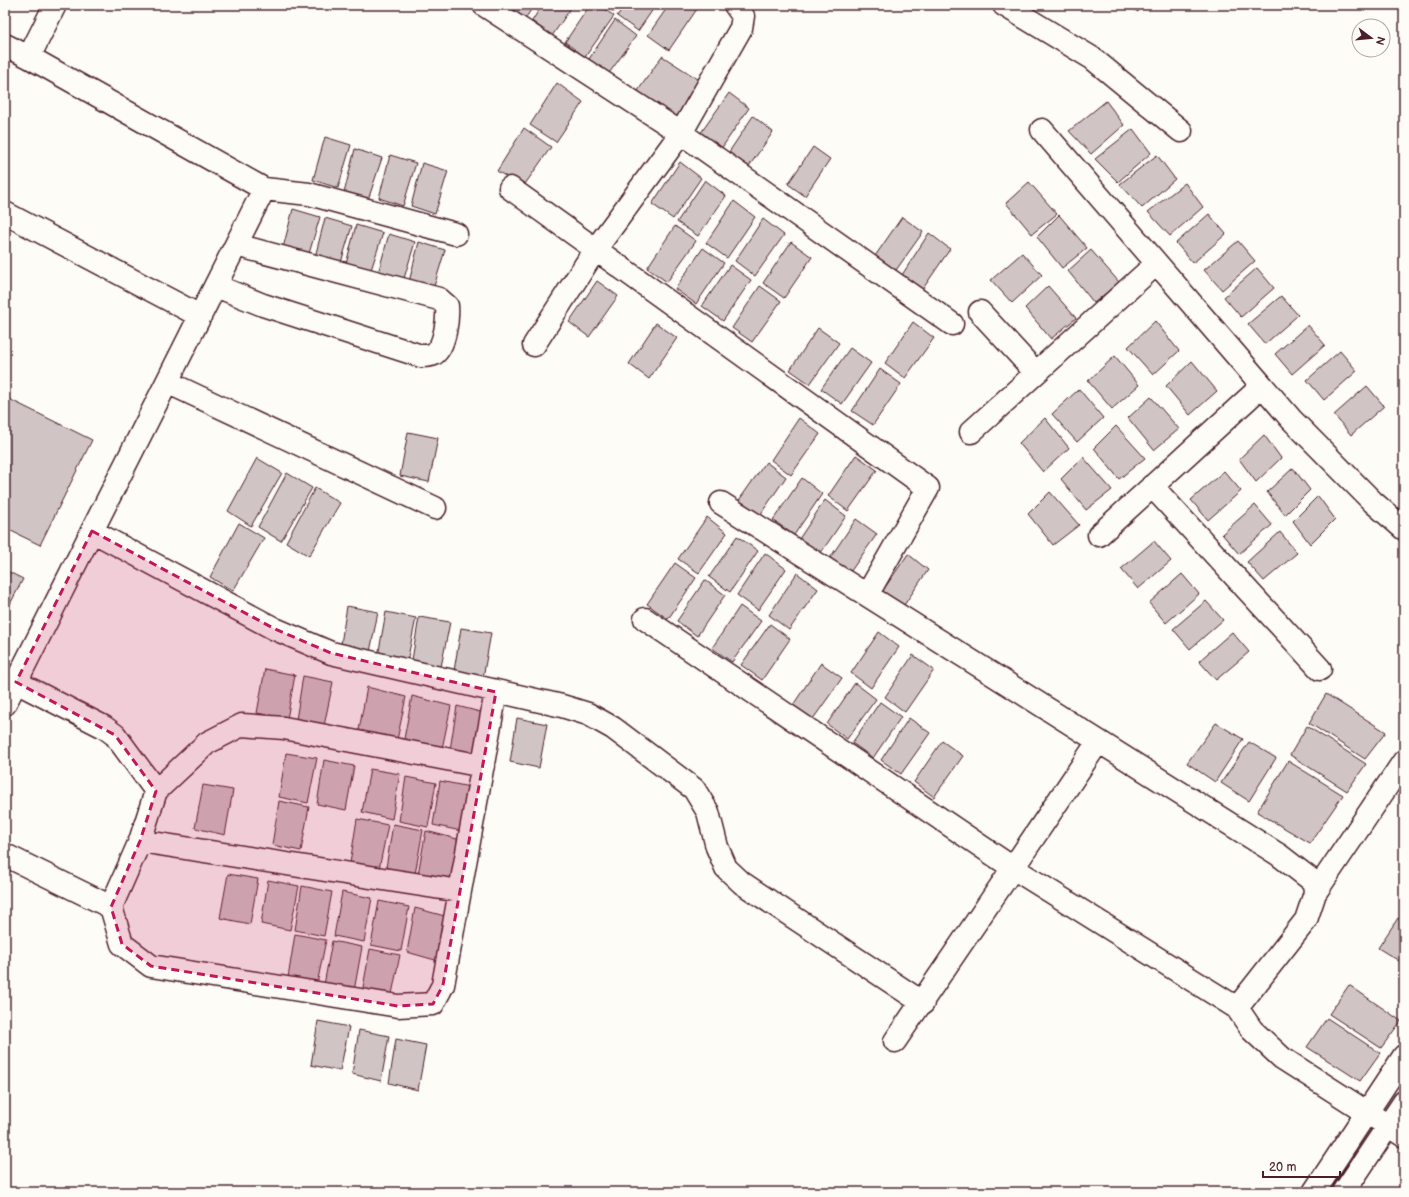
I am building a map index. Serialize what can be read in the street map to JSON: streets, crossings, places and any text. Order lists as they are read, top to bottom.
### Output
{
  "scale_bar": "20 m",
  "north": "right"
}
